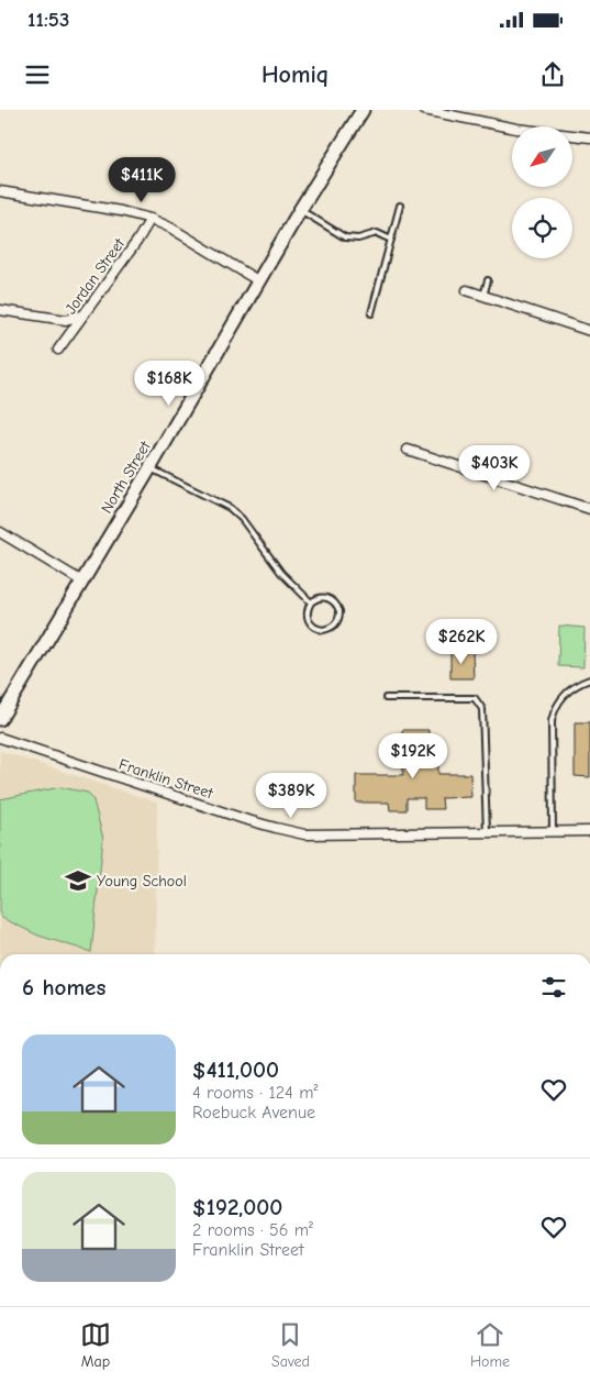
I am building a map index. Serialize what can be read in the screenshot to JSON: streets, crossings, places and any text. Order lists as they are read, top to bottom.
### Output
{
  "streets": {
    "main road": ["North Street"],
    "street": ["Jordan Street", "Franklin Street"]
  },
  "places": {
    "school or university": ["Young School"]
  },
  "north": "bottom left",
  "page": {
    "status": "11:53",
    "header": "Homiq",
    "price": [
      "$411K",
      "$168K",
      "$403K",
      "$262K",
      "$192K",
      "$389K"
    ],
    "heading": "6 homes",
    "list": [
      {
        "name": "$411,000",
        "note": "4 rooms · 124 m² · Roebuck Avenue"
      },
      {
        "name": "$192,000",
        "note": "2 rooms · 56 m² · Franklin Street"
      }
    ],
    "tabs": ["Map", "Saved", "Home"]
  }
}
